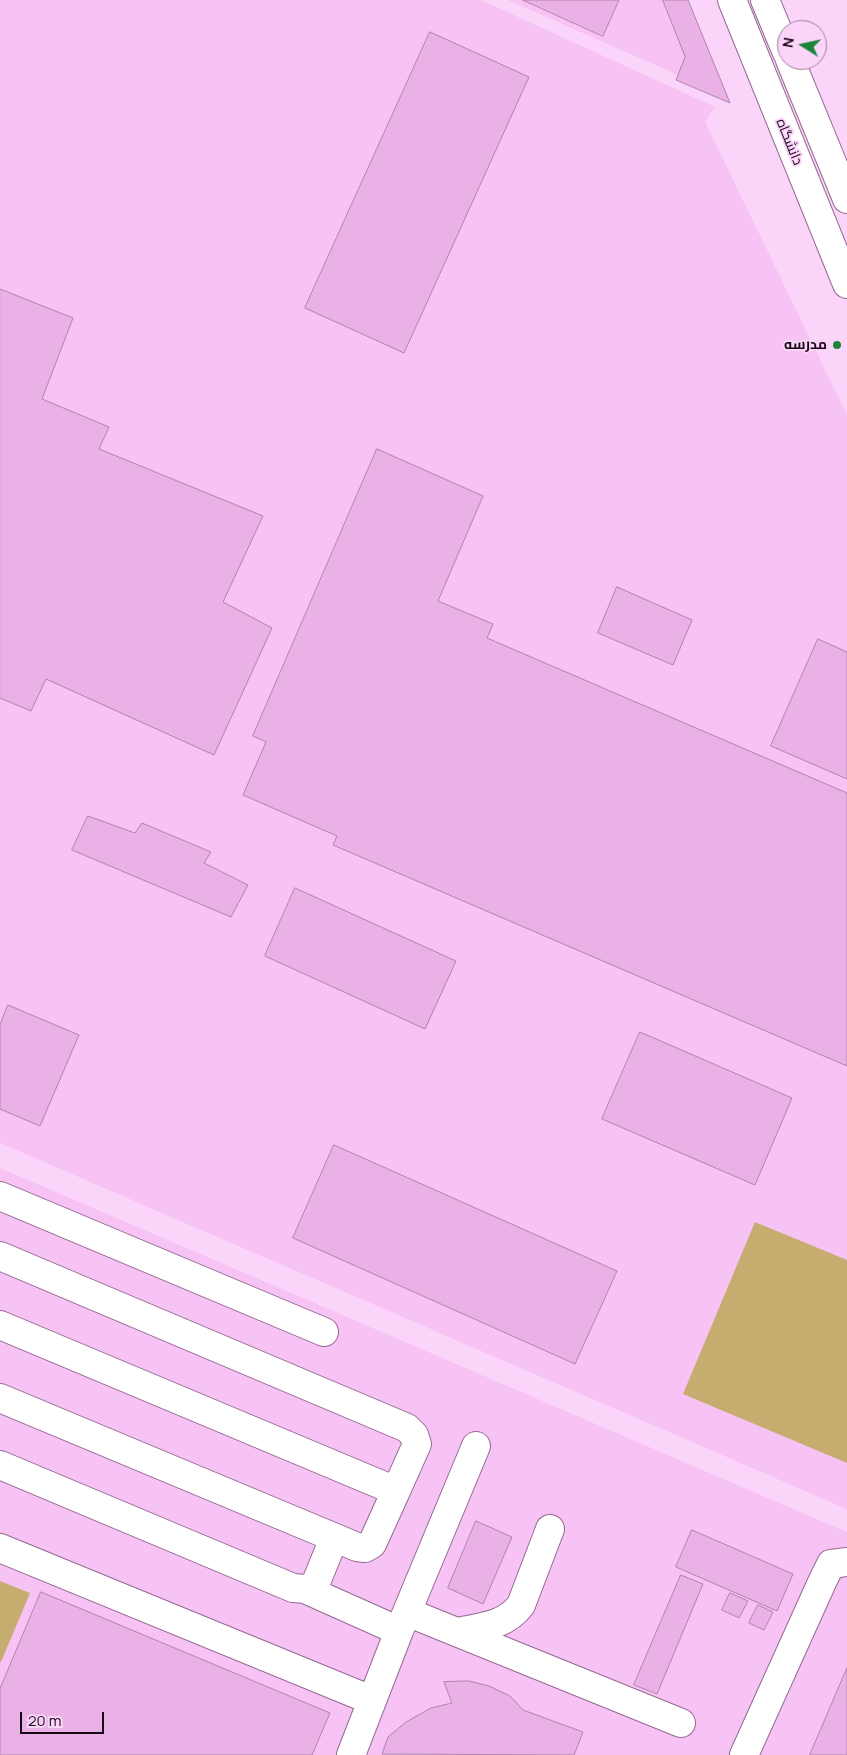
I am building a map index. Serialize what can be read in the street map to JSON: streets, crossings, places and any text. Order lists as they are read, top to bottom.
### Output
{
  "streets": {
    "street": ["دانشگاه"]
  },
  "places": ["مدرسه"],
  "scale_bar": "20 m",
  "north": "left"
}
